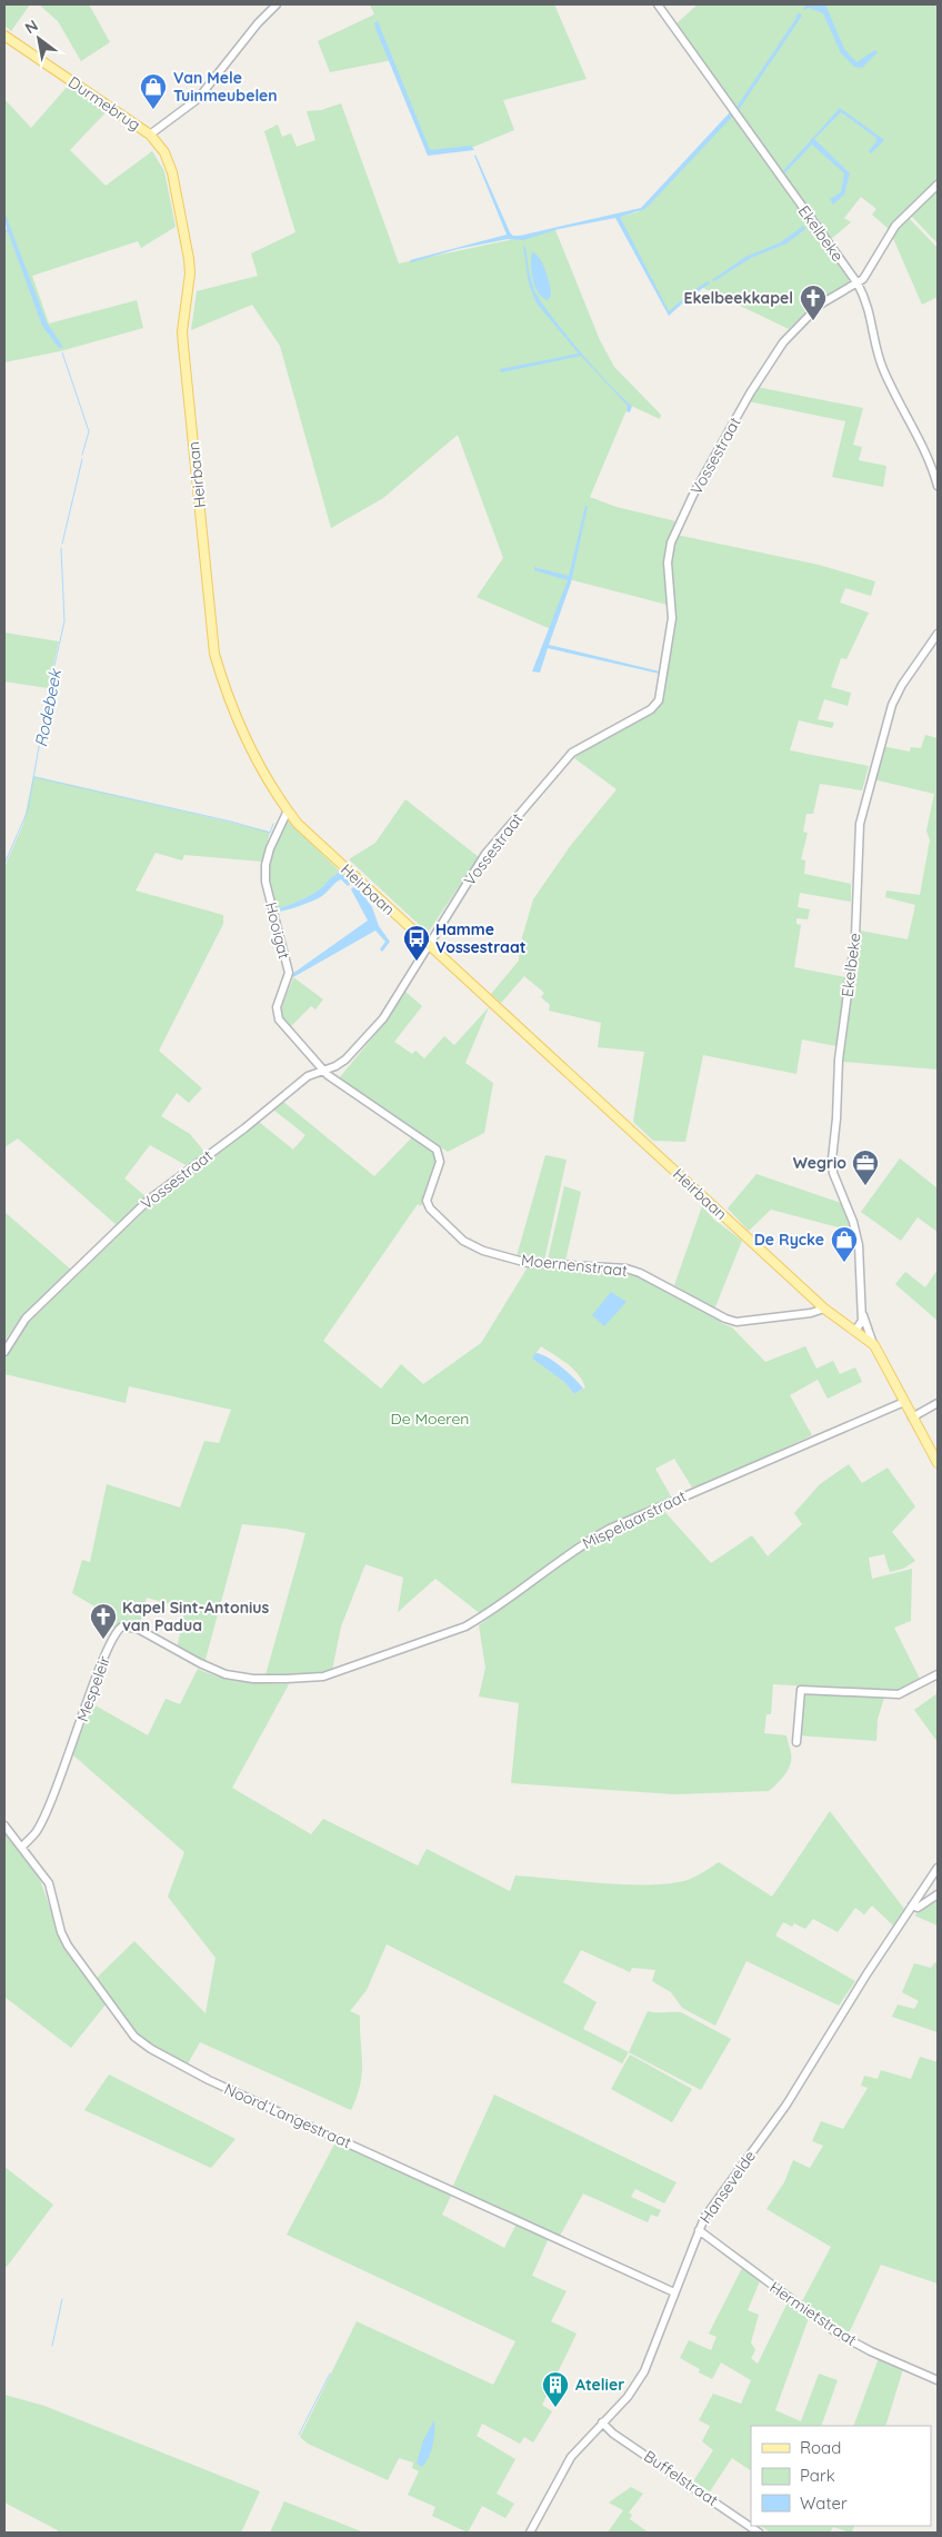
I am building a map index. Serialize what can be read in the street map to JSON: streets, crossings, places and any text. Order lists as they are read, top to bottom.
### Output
{
  "streets": {
    "main road": ["Durmebrug", "Heirbaan"],
    "street": [
      "Ekelbeke",
      "Vossestraat",
      "Hooigat",
      "Moernenstraat",
      "Mispelaarstraat",
      "Mespeleir",
      "Noord Langestraat",
      "Hansevelde",
      "Hermietstraat",
      "Buffelstraat"
    ]
  },
  "crossings": [
    ["Durmebrug", "Heirbaan"],
    ["Ekelbeke", "Vossestraat"],
    ["Ekelbeke", "Heirbaan"],
    ["Vossestraat", "Heirbaan"],
    ["Vossestraat", "Hooigat"],
    ["Vossestraat", "Moernenstraat"],
    ["Heirbaan", "Hooigat"],
    ["Heirbaan", "Moernenstraat"],
    ["Heirbaan", "Mispelaarstraat"],
    ["Hooigat", "Moernenstraat"],
    ["Mispelaarstraat", "Mespeleir"],
    ["Mespeleir", "Noord Langestraat"],
    ["Noord Langestraat", "Hansevelde"],
    ["Hansevelde", "Hermietstraat"],
    ["Hansevelde", "Buffelstraat"]
  ],
  "water": ["Rodebeek"],
  "parks": ["De Moeren"],
  "places": {
    "shop": ["Van Mele Tuinmeubelen", "De Rycke"],
    "church": ["Ekelbeekkapel", "Kapel Sint-Antonius van Padua"],
    "bus stop": ["Hamme Vossestraat"],
    "office": ["Wegrio"],
    "building": ["Atelier"]
  },
  "legend": ["Road", "Park", "Water"],
  "north": "top left"
}
